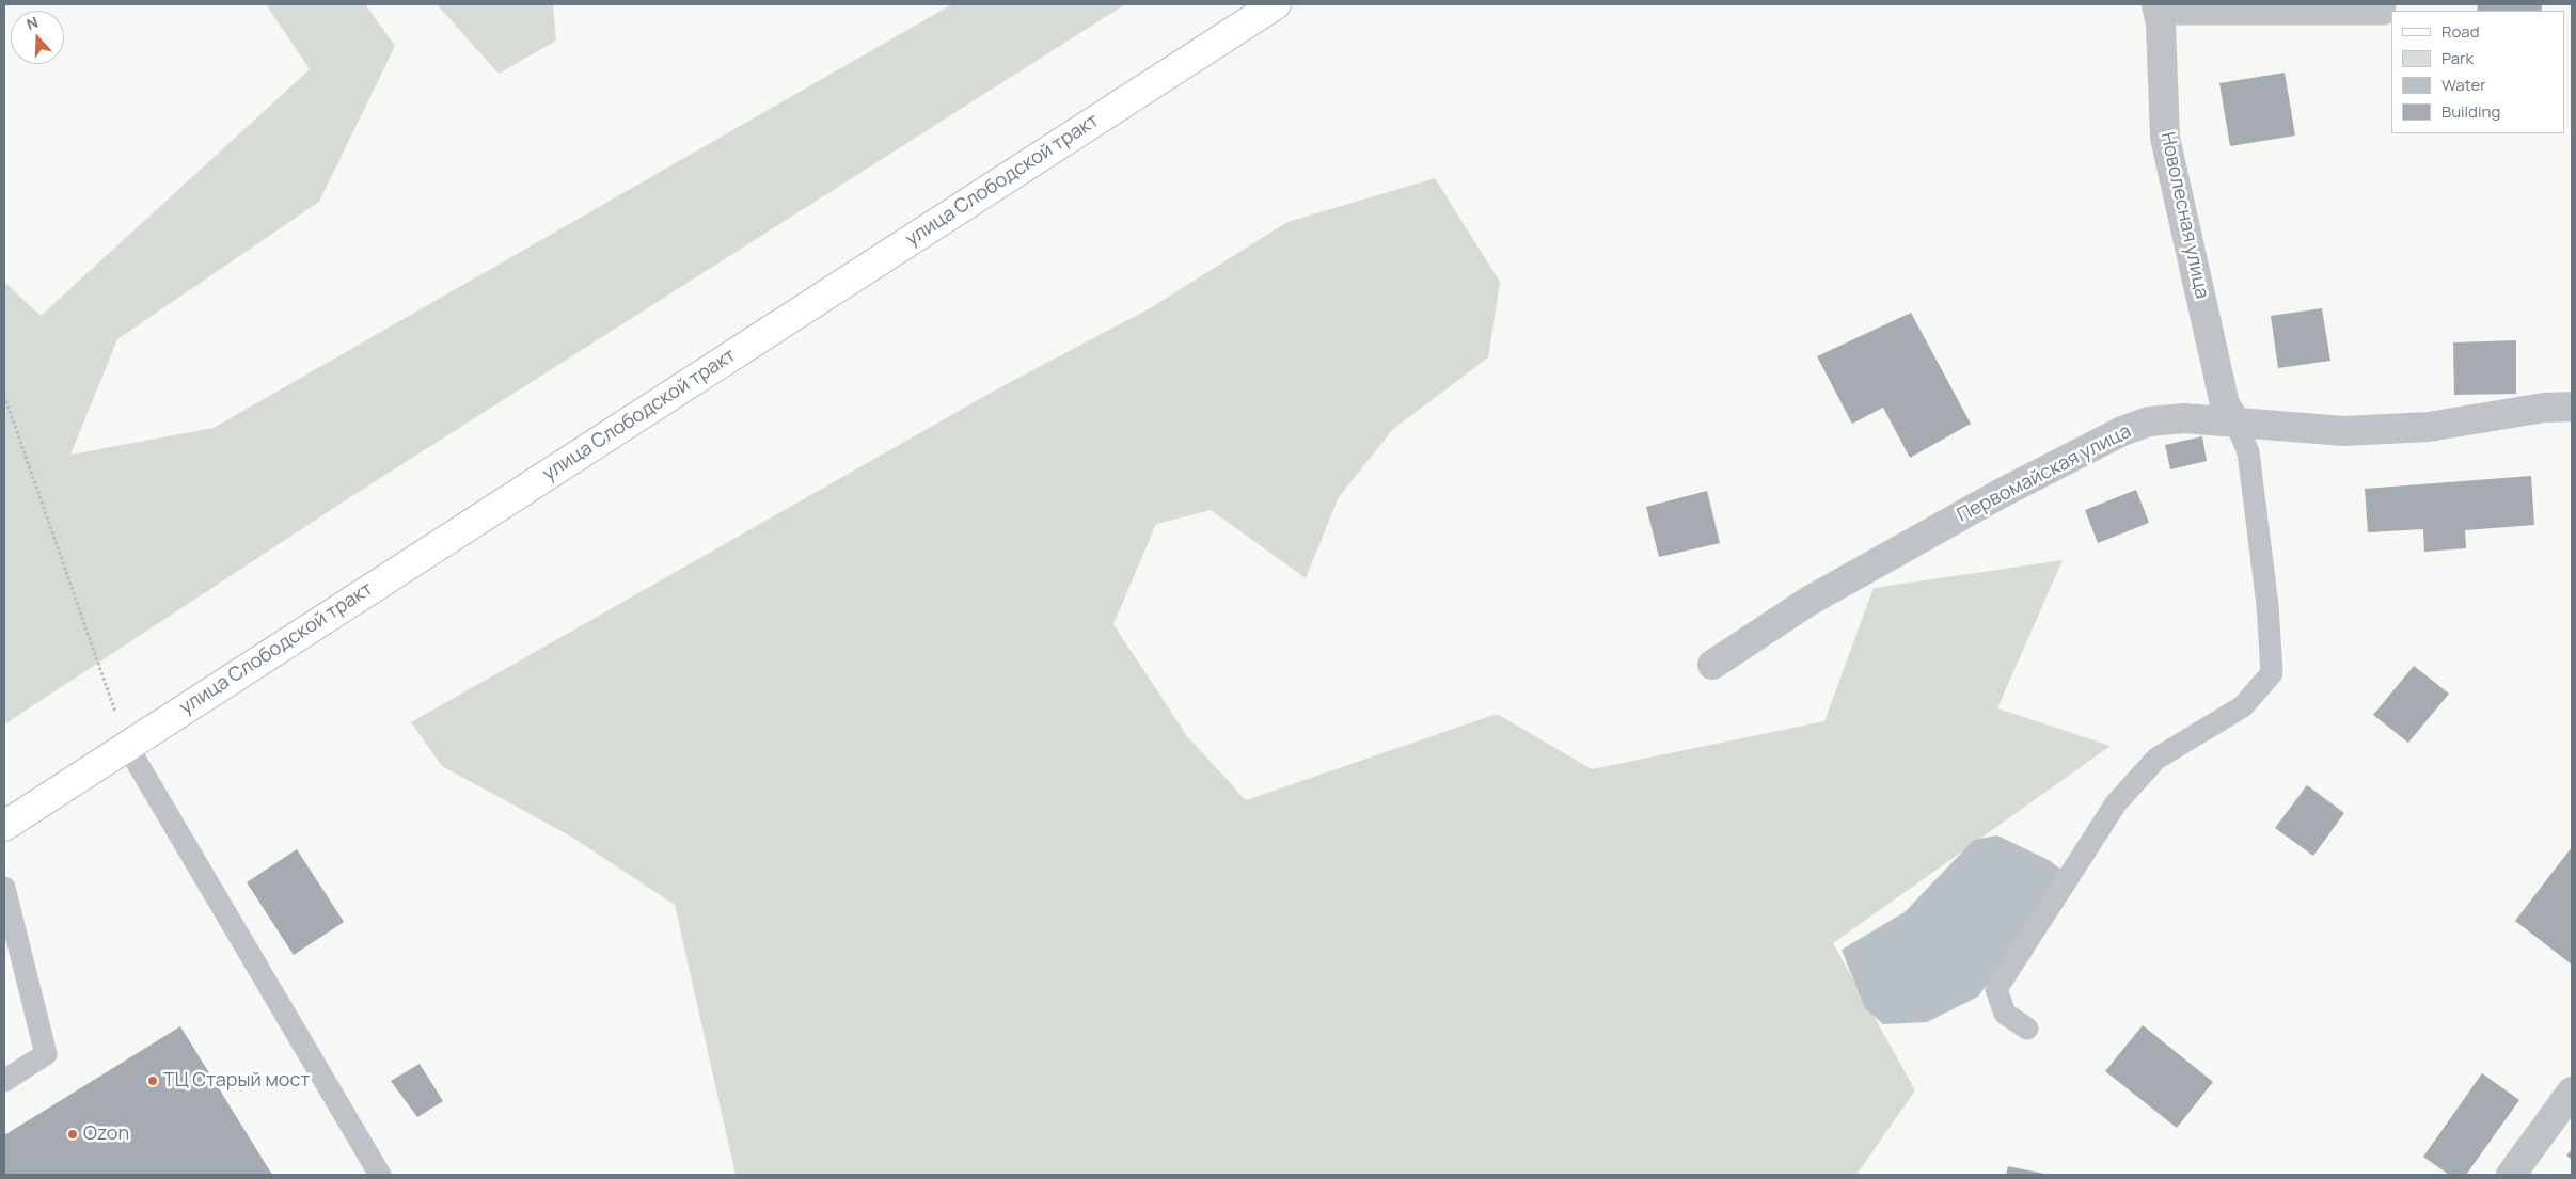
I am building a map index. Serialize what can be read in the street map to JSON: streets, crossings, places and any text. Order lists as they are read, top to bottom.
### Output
{
  "streets": {
    "main road": ["улица Слободской тракт"],
    "street": ["Новолесная улица", "Первомайская улица"]
  },
  "crossings": [
    ["Новолесная улица", "Первомайская улица"]
  ],
  "places": ["ТЦ Старый мост", "Ozon"],
  "legend": [
    "Road",
    "Park",
    "Water",
    "Building"
  ],
  "north": "top"
}
